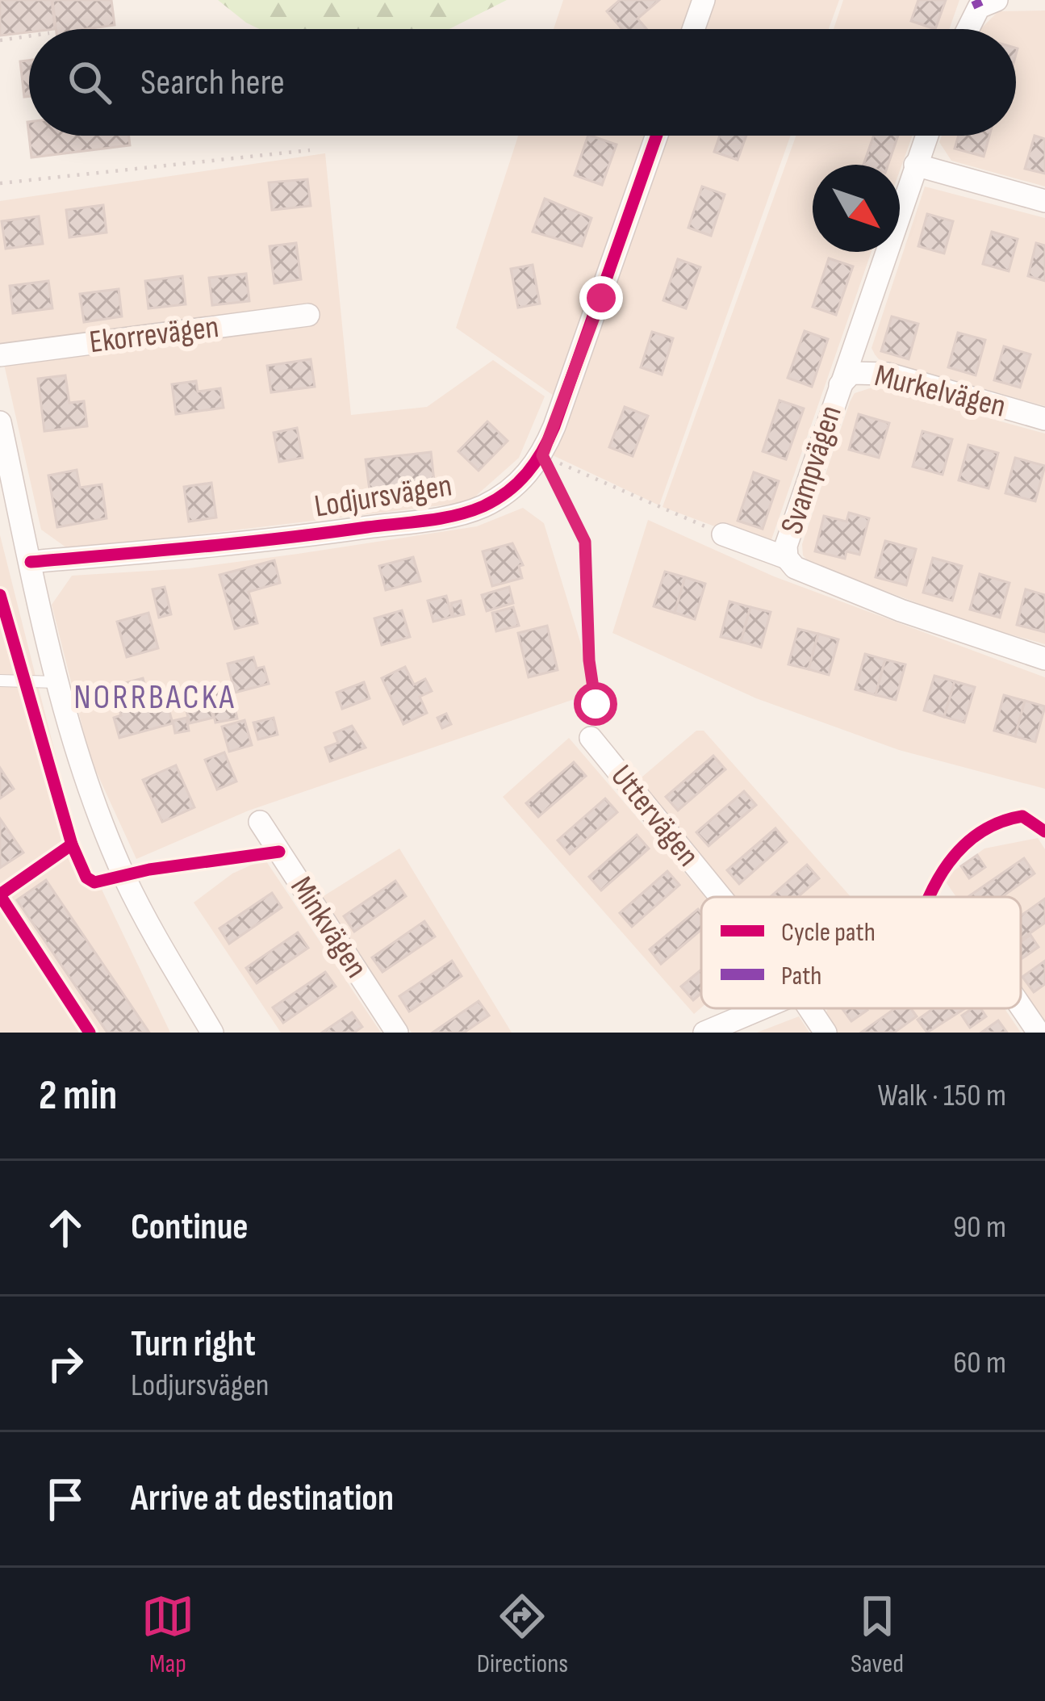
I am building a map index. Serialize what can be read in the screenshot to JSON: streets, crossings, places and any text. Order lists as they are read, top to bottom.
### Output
{
  "streets": {
    "street": [
      "Ekorrevägen",
      "Murkelvägen",
      "Svampvägen",
      "Lodjursvägen",
      "Uttervägen",
      "Minkvägen"
    ]
  },
  "crossings": [
    ["Murkelvägen", "Svampvägen"]
  ],
  "districts": ["NORRBACKA"],
  "legend": ["Cycle path", "Path"],
  "north": "bottom right",
  "page": {
    "search": "Search here",
    "heading": ["2 min", "Walk · 150 m"],
    "list": [
      ["Continue", "90 m"],
      ["Turn right", "Lodjursvägen", "60 m"],
      "Arrive at destination"
    ],
    "nav": ["Map", "Directions", "Saved"]
  }
}
